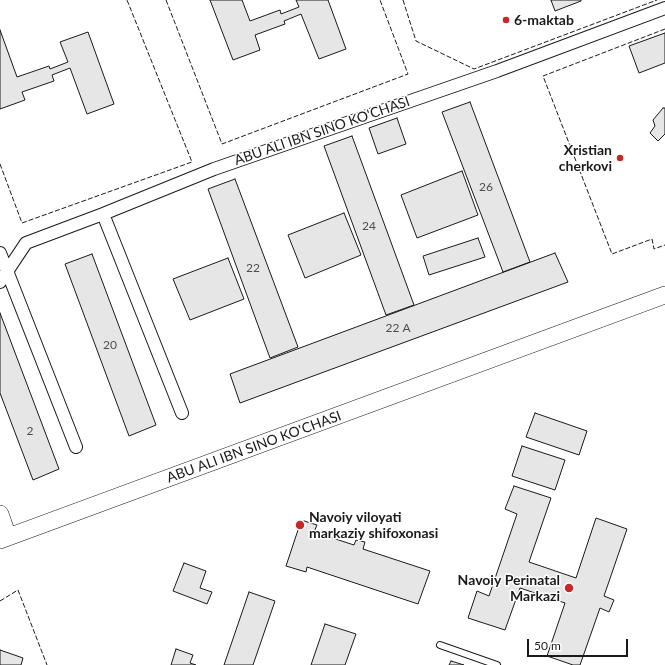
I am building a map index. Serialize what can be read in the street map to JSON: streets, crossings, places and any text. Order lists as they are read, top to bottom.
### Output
{
  "streets": {
    "street": ["ABU ALI IBN SINO KO'CHASI"]
  },
  "places": [
    "6-maktab",
    "Xristian cherkovi",
    "Navoiy viloyati markaziy shifoxonasi",
    "Navoiy Perinatal Markazi"
  ],
  "house_numbers": [
    "26",
    "24",
    "22",
    "22 А",
    "20",
    "2"
  ],
  "scale_bar": "50 m"
}
